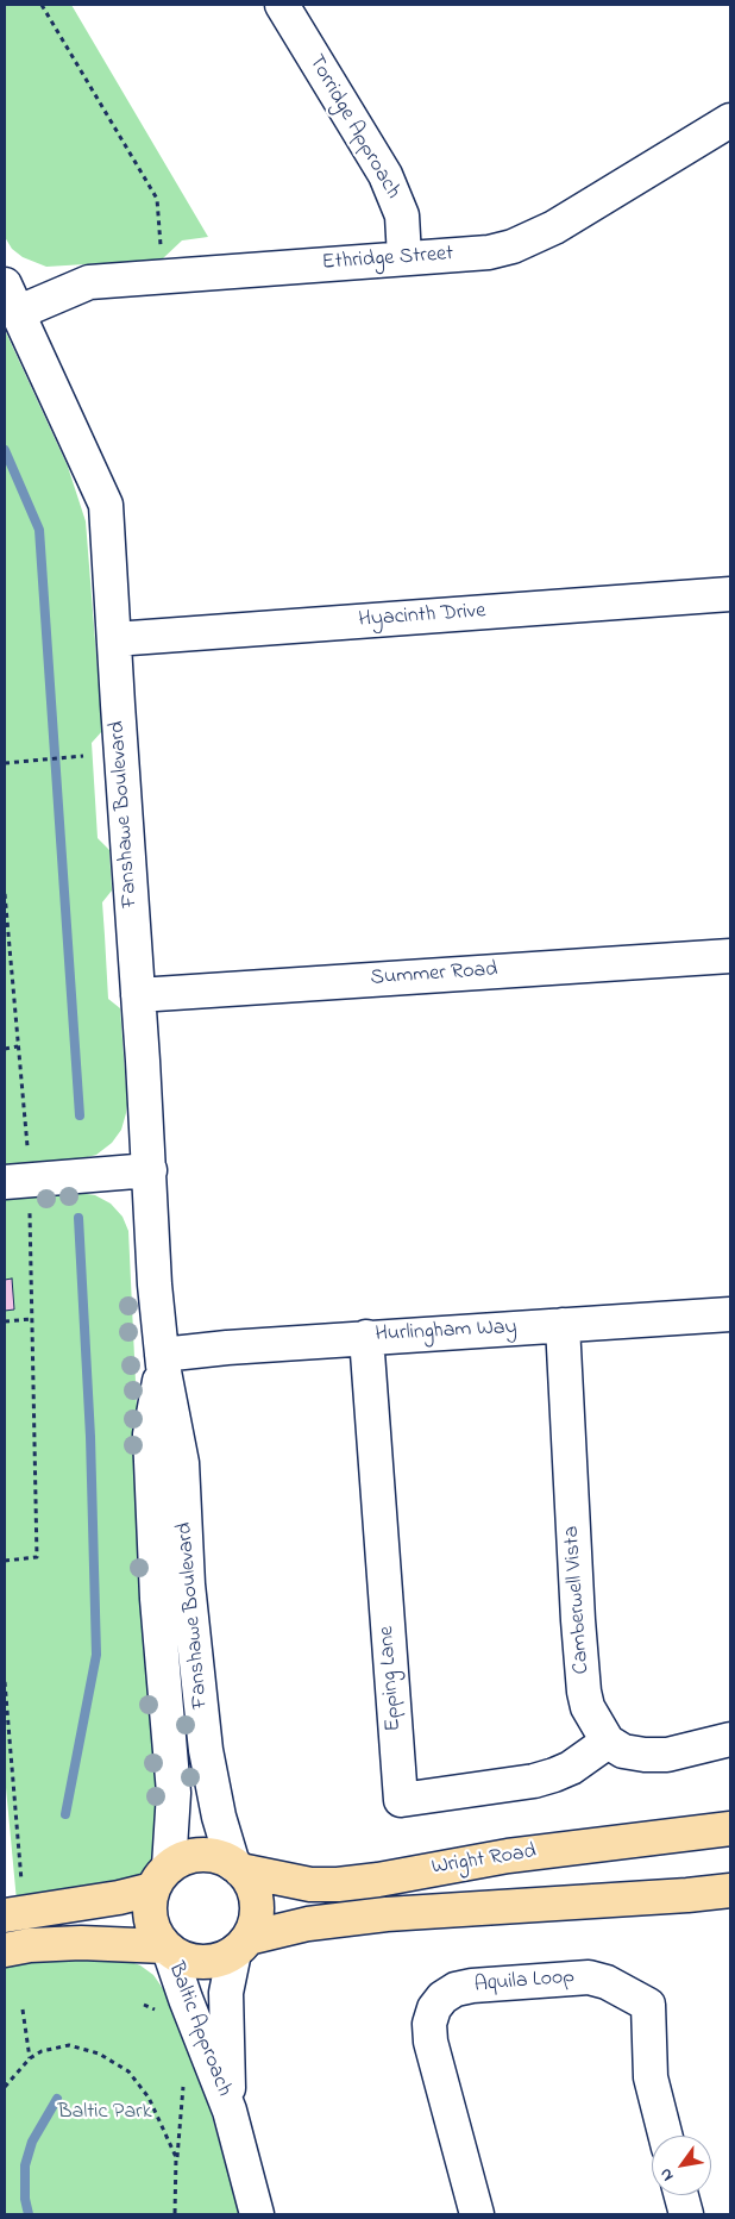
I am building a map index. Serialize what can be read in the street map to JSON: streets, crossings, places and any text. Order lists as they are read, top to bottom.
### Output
{
  "streets": {
    "main road": ["Wright Road"],
    "street": [
      "Torridge Approach",
      "Ethridge Street",
      "Hyacinth Drive",
      "Fanshawe Boulevard",
      "Summer Road",
      "Hurlingham Way",
      "Camberwell Vista",
      "Epping Lane",
      "Aquila Loop",
      "Baltic Approach"
    ]
  },
  "crossings": [
    ["Torridge Approach", "Ethridge Street"],
    ["Ethridge Street", "Fanshawe Boulevard"],
    ["Hyacinth Drive", "Fanshawe Boulevard"],
    ["Fanshawe Boulevard", "Summer Road"],
    ["Fanshawe Boulevard", "Hurlingham Way"],
    ["Fanshawe Boulevard", "Wright Road"],
    ["Fanshawe Boulevard", "Baltic Approach"],
    ["Hurlingham Way", "Camberwell Vista"],
    ["Hurlingham Way", "Epping Lane"],
    ["Camberwell Vista", "Epping Lane"],
    ["Wright Road", "Baltic Approach"]
  ],
  "parks": ["Baltic Park"],
  "north": "bottom left"
}
